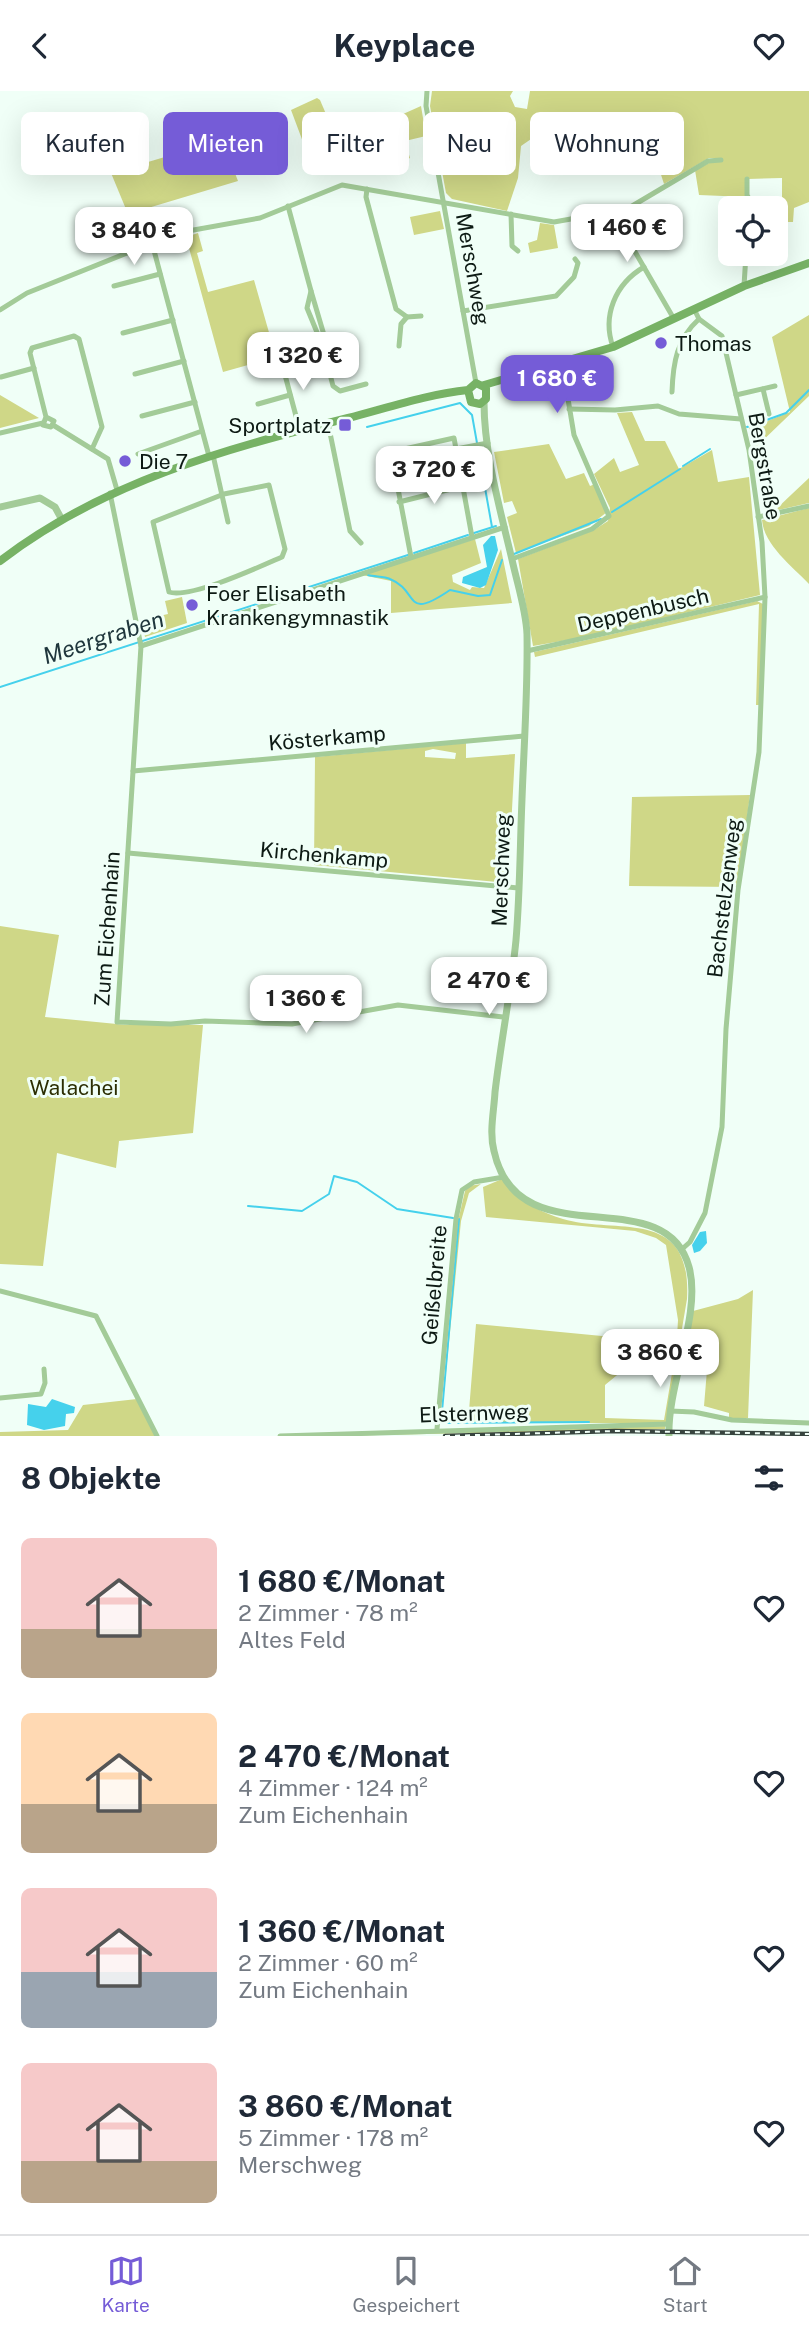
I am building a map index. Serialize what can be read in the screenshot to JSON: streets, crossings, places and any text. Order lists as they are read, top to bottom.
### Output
{
  "streets": {
    "street": [
      "Merschweg",
      "Bergstraße",
      "Deppenbusch",
      "Kösterkamp",
      "Kirchenkamp",
      "Bachstelzenweg",
      "Zum Eichenhain",
      "Geißelbreite",
      "Elsternweg"
    ]
  },
  "crossings": [
    ["Merschweg", "Deppenbusch"],
    ["Merschweg", "Kösterkamp"],
    ["Merschweg", "Kirchenkamp"],
    ["Merschweg", "Bachstelzenweg"],
    ["Merschweg", "Zum Eichenhain"],
    ["Merschweg", "Geißelbreite"],
    ["Bergstraße", "Bachstelzenweg"],
    ["Deppenbusch", "Bachstelzenweg"],
    ["Kösterkamp", "Zum Eichenhain"],
    ["Kirchenkamp", "Zum Eichenhain"],
    ["Geißelbreite", "Elsternweg"]
  ],
  "water": ["Meergraben"],
  "parks": ["Walachei"],
  "places": {
    "other": ["Thomas", "Die 7", "Foer Elisabeth Krankengymnastik"],
    "transit": ["Sportplatz"]
  },
  "page": {
    "header": "Keyplace",
    "chip": [
      "Kaufen",
      "Mieten",
      "Filter",
      "Neu",
      "Wohnung"
    ],
    "price": [
      "1 460 €",
      "3 840 €",
      "1 320 €",
      "1 680 €",
      "3 720 €",
      "2 470 €",
      "1 360 €",
      "3 860 €"
    ],
    "heading": "8 Objekte",
    "list": [
      {
        "name": "1 680 €/Monat",
        "note": "2 Zimmer · 78 m² · Altes Feld"
      },
      {
        "name": "2 470 €/Monat",
        "note": "4 Zimmer · 124 m² · Zum Eichenhain"
      },
      {
        "name": "1 360 €/Monat",
        "note": "2 Zimmer · 60 m² · Zum Eichenhain"
      },
      {
        "name": "3 860 €/Monat",
        "note": "5 Zimmer · 178 m² · Merschweg"
      }
    ],
    "tabs": ["Karte", "Gespeichert", "Start"]
  }
}
